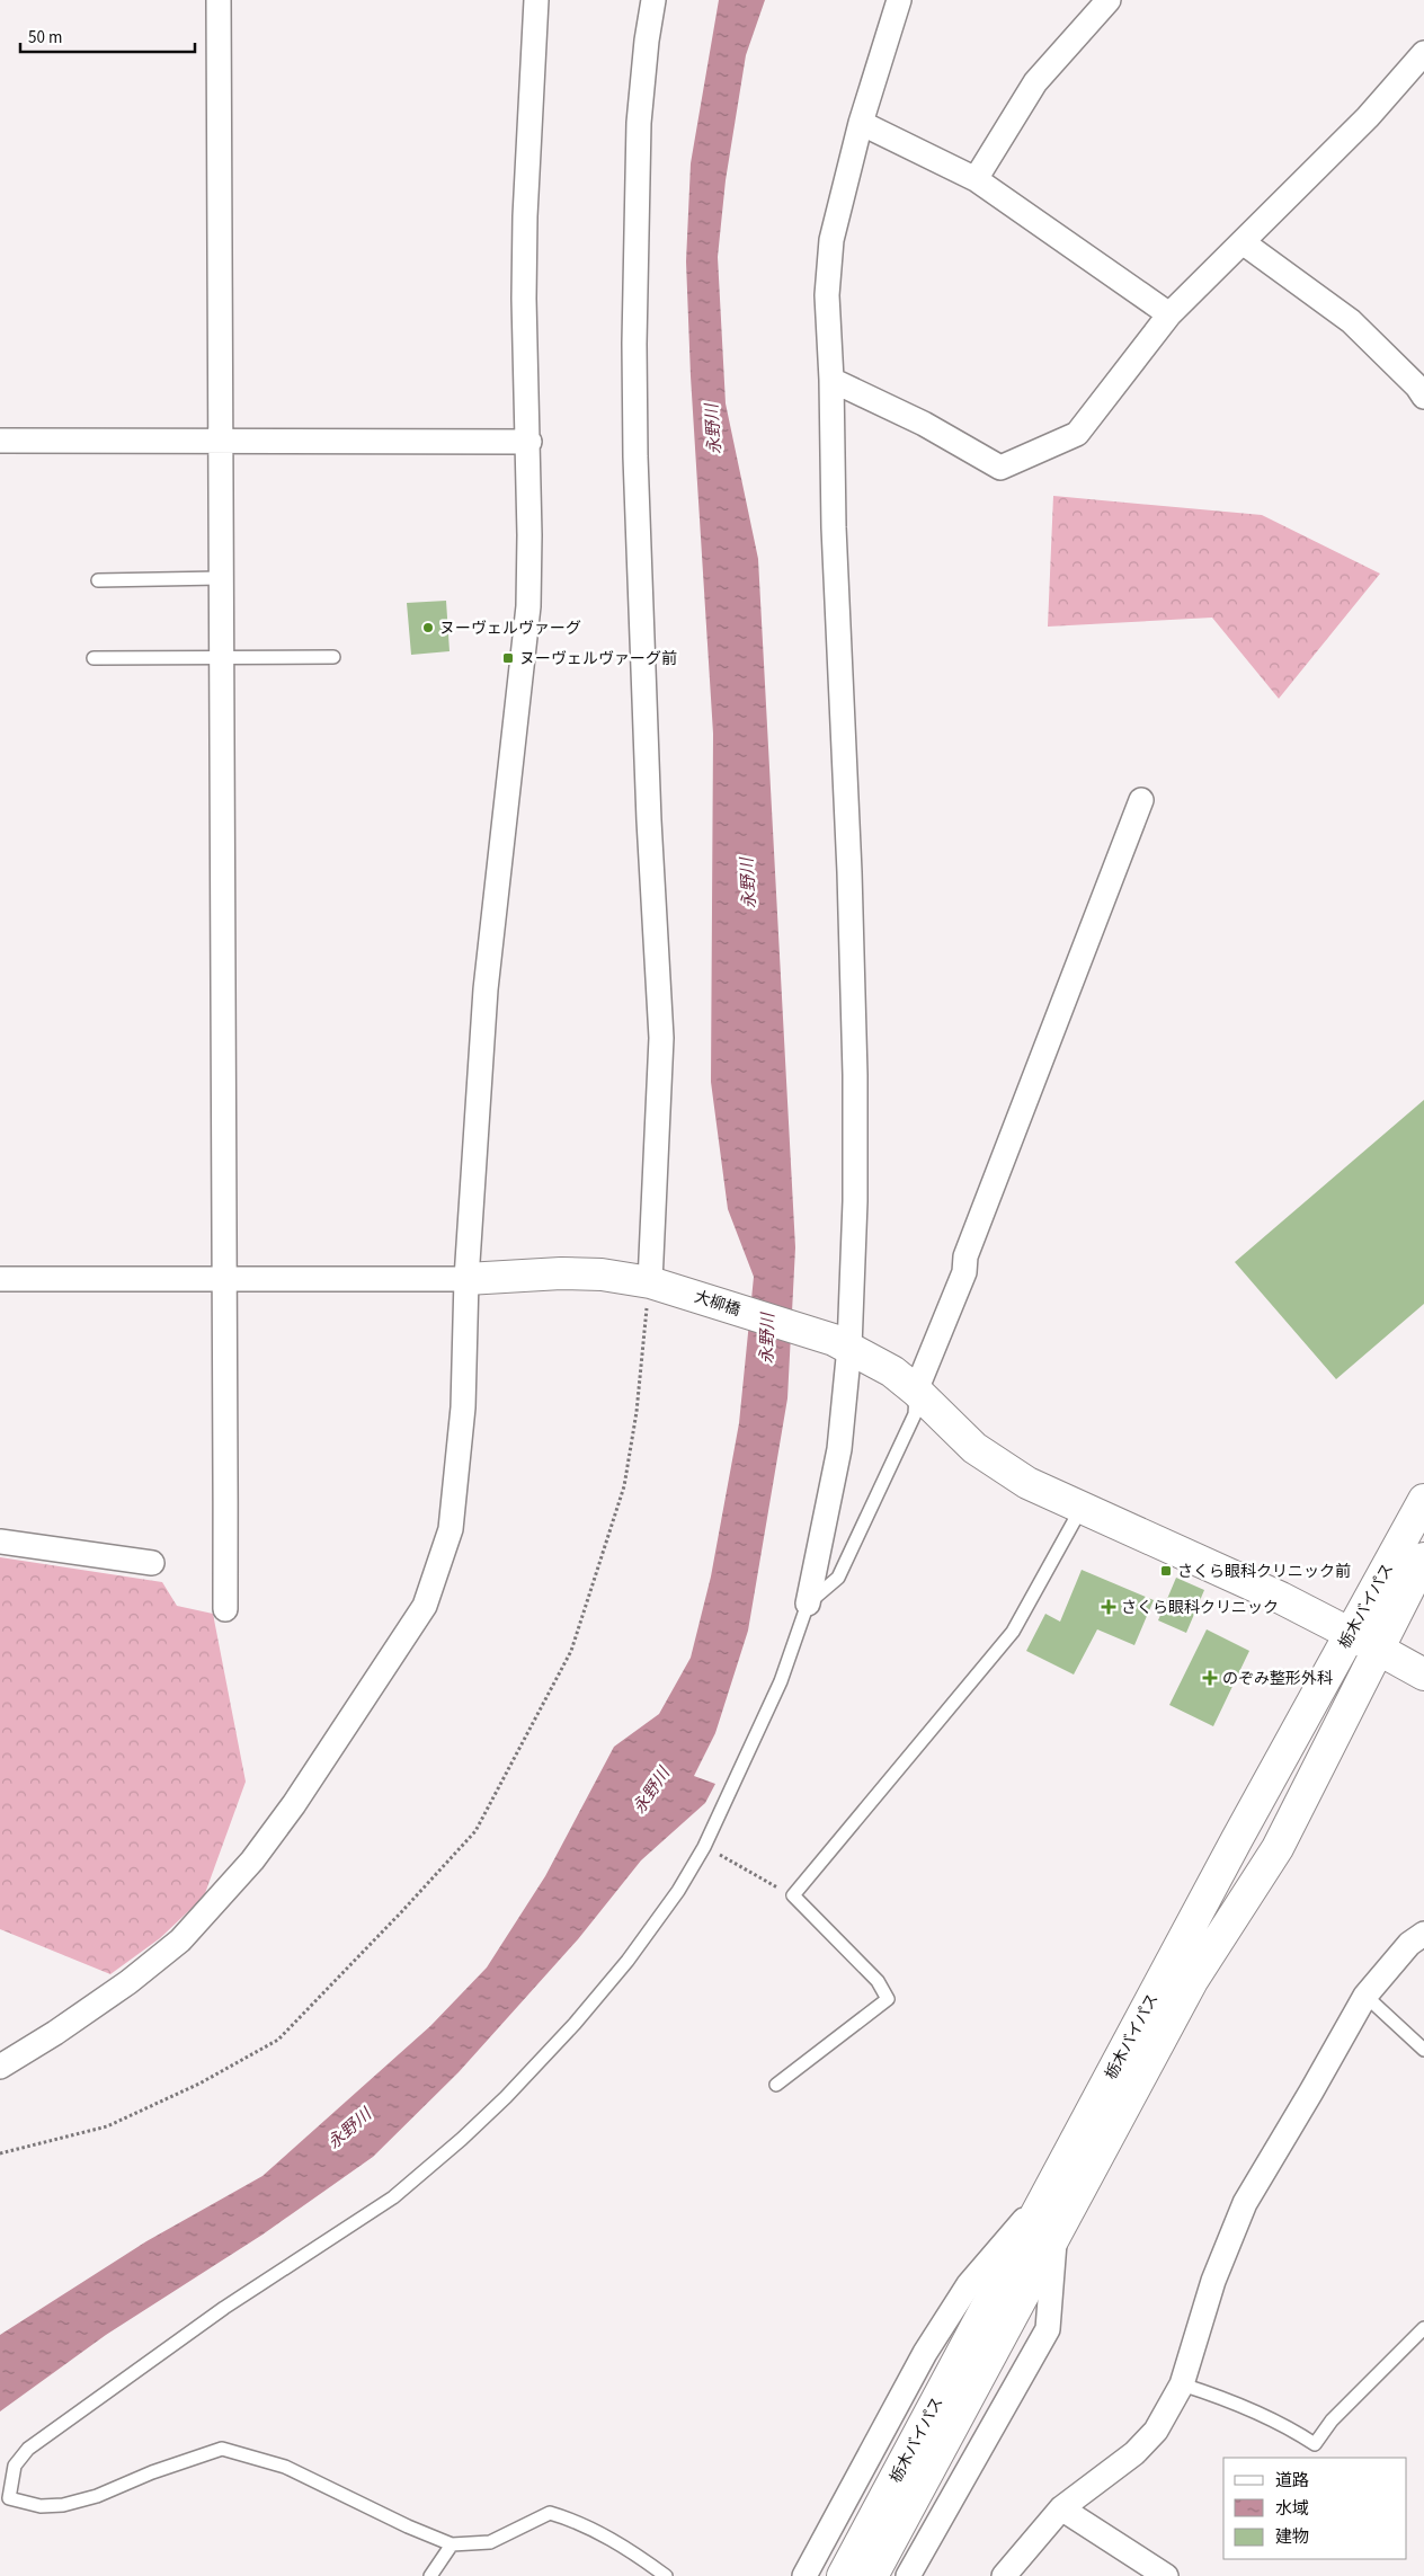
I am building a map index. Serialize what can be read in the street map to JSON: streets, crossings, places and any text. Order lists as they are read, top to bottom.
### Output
{
  "streets": {
    "main road": ["大柳橋", "栃木バイパス"]
  },
  "crossings": [
    ["大柳橋", "栃木バイパス"]
  ],
  "water": ["永野川"],
  "places": {
    "other": ["ヌーヴェルヴァーグ"],
    "transit": ["ヌーヴェルヴァーグ前", "さくら眼科クリニック前"],
    "health": ["さくら眼科クリニック", "のぞみ整形外科"]
  },
  "legend": ["道路", "水域", "建物"],
  "scale_bar": "50 m"
}
